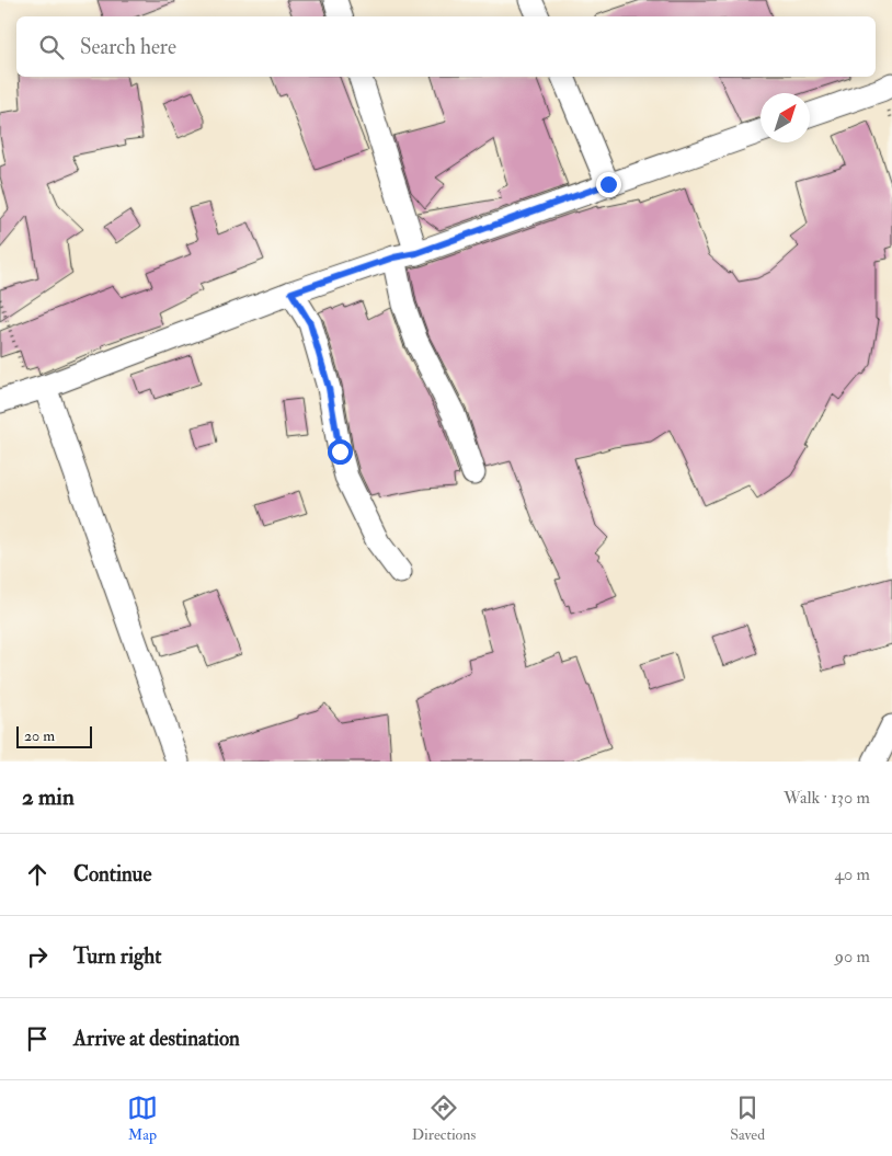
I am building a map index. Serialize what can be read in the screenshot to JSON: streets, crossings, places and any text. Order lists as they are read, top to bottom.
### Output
{
  "scale_bar": "20 m",
  "north": "top right",
  "page": {
    "search": "Search here",
    "scale": "20 m",
    "heading": ["2 min", "Walk · 130 m"],
    "list": [
      ["Continue", "40 m"],
      ["Turn right", "90 m"],
      "Arrive at destination"
    ],
    "nav": ["Map", "Directions", "Saved"]
  }
}
